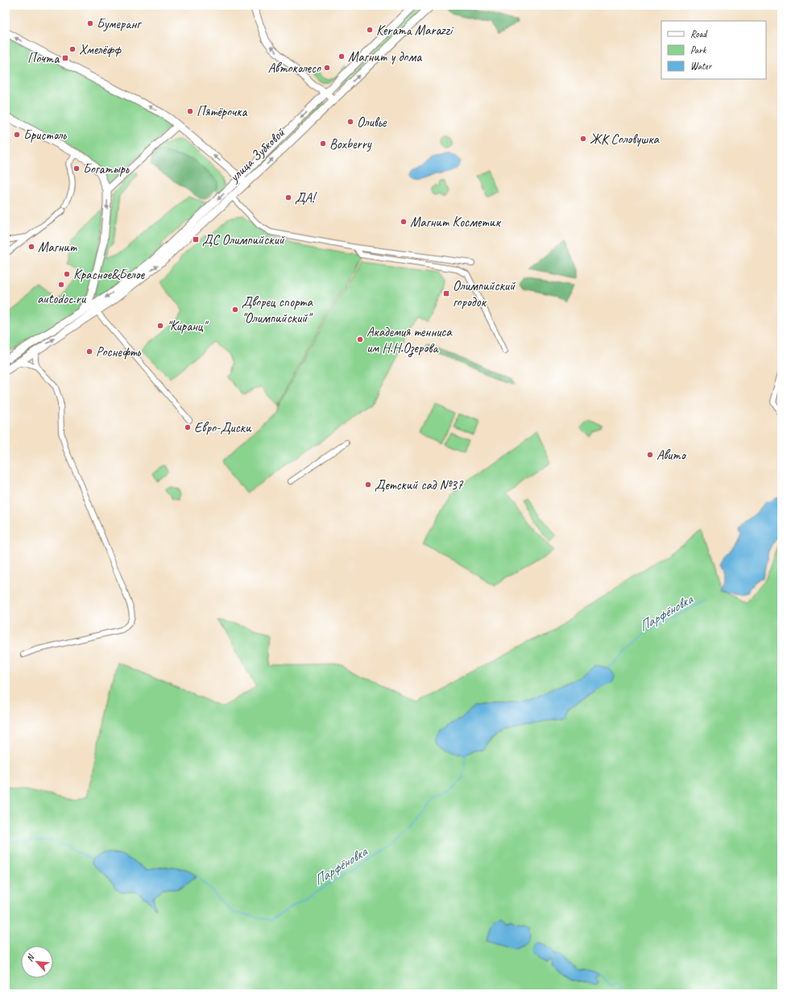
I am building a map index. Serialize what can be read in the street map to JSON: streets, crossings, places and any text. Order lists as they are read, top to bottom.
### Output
{
  "streets": {
    "main road": ["улица Зубковой"]
  },
  "water": ["Парфёновка"],
  "places": {
    "other": [
      "Бумеранг",
      "Kerama Marazzi",
      "Хмелёфф",
      "Магнит у дома",
      "Автоколесо",
      "Пятёрочка",
      "Оливье",
      "Бристоль",
      "ЖК Соловушка",
      "Boxberry",
      "Богатырь",
      "ДА!",
      "Магнит Косметик",
      "Магнит",
      "Красное&Белое",
      "autodoc.ru",
      "Дворец спорта \"Олимпийский\"",
      "\"Киранц\"",
      "Академия тенниса им Н.Н.Озерова",
      "Роснефть",
      "Евро-Диски",
      "Авито",
      "Детский сад №37"
    ],
    "transit": ["Почта", "ДС Олимпийский", "Олимпийский городок"]
  },
  "legend": ["Road", "Park", "Water"],
  "north": "top left"
}
